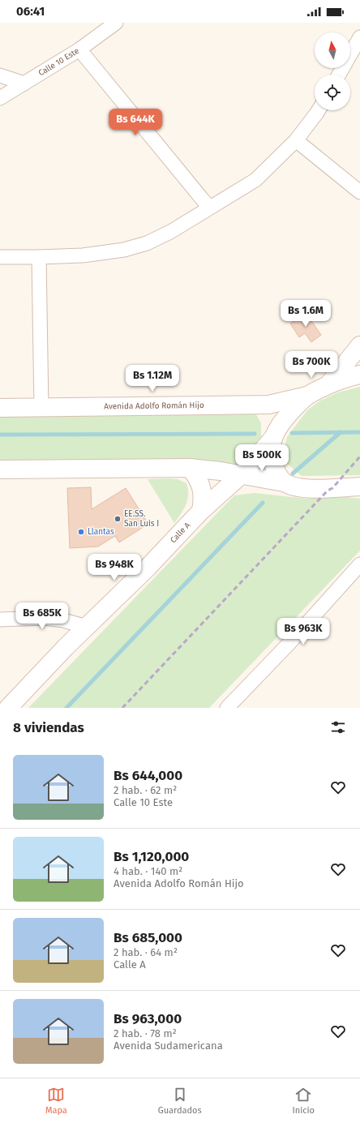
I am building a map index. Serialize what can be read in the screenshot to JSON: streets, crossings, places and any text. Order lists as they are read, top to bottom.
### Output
{
  "streets": {
    "main road": ["Avenida Adolfo Román Hijo", "Calle A"],
    "street": ["Calle 10 Este"]
  },
  "places": ["EE.SS. San Luis I", "Llantas"],
  "north": "top",
  "page": {
    "status": "06:41",
    "price": [
      "Bs 644K",
      "Bs 1.6M",
      "Bs 700K",
      "Bs 1.12M",
      "Bs 500K",
      "Bs 948K",
      "Bs 685K",
      "Bs 963K"
    ],
    "heading": "8 viviendas",
    "list": [
      {
        "name": "Bs 644,000",
        "note": "2 hab. · 62 m² · Calle 10 Este"
      },
      {
        "name": "Bs 1,120,000",
        "note": "4 hab. · 140 m² · Avenida Adolfo Román Hijo"
      },
      {
        "name": "Bs 685,000",
        "note": "2 hab. · 64 m² · Calle A"
      },
      {
        "name": "Bs 963,000",
        "note": "2 hab. · 78 m² · Avenida Sudamericana"
      }
    ],
    "tabs": ["Mapa", "Guardados", "Inicio"]
  }
}
